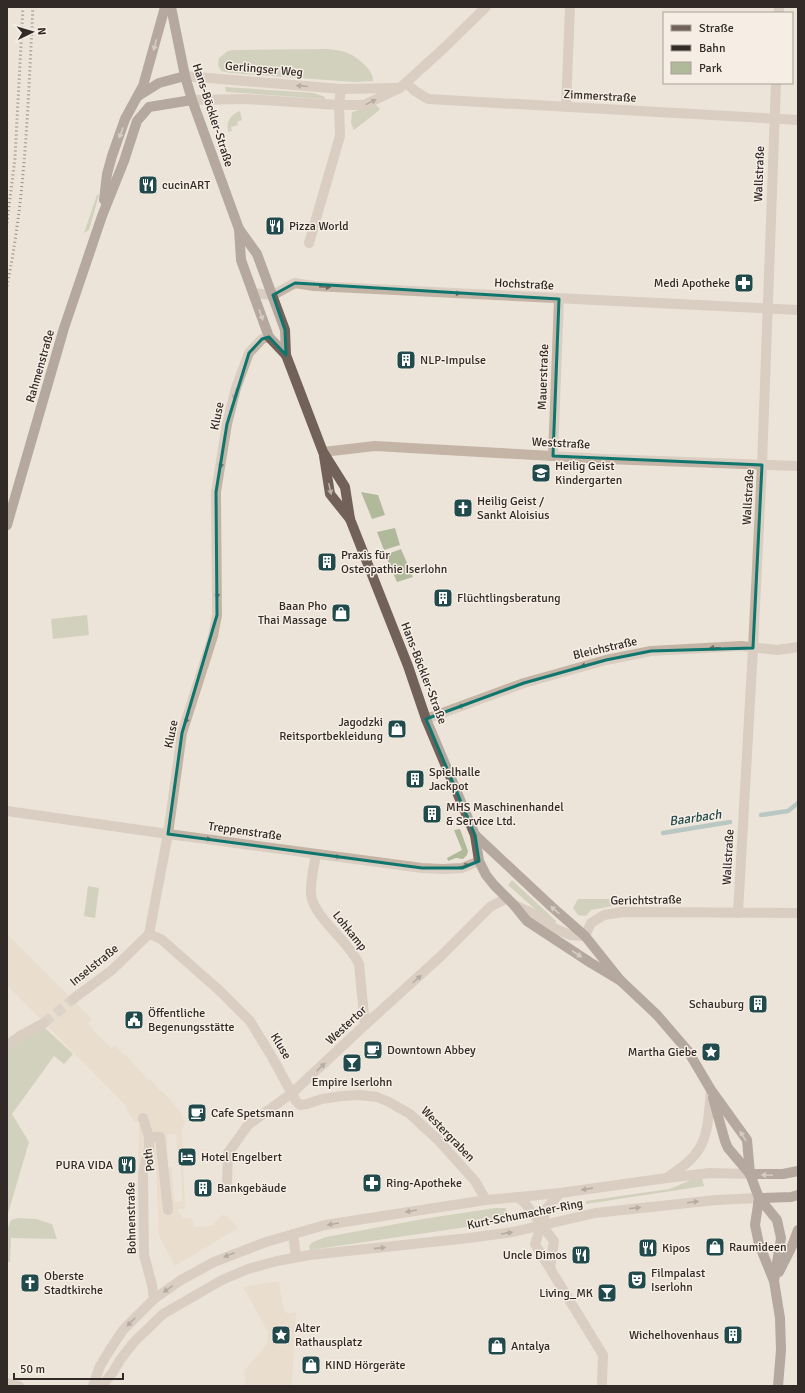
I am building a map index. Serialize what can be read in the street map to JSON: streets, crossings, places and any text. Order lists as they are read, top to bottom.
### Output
{
  "streets": {
    "main road": ["Hans-Böckler-Straße", "Rahmenstraße"],
    "street": [
      "Gerlingser Weg",
      "Zimmerstraße",
      "Wallstraße",
      "Hochstraße",
      "Mauerstraße",
      "Kluse",
      "Weststraße",
      "Bleichstraße",
      "Treppenstraße",
      "Gerichtstraße",
      "Lohkamp",
      "Inselstraße",
      "Westertor",
      "Westergraben",
      "Poth",
      "Kurt-Schumacher-Ring",
      "Bohnenstraße"
    ]
  },
  "crossings": [
    ["Gerlingser Weg", "Zimmerstraße"],
    ["Gerlingser Weg", "Hans-Böckler-Straße"],
    ["Zimmerstraße", "Wallstraße"],
    ["Hans-Böckler-Straße", "Hochstraße"],
    ["Hans-Böckler-Straße", "Rahmenstraße"],
    ["Hans-Böckler-Straße", "Kluse"],
    ["Hans-Böckler-Straße", "Weststraße"],
    ["Hans-Böckler-Straße", "Bleichstraße"],
    ["Hans-Böckler-Straße", "Treppenstraße"],
    ["Hans-Böckler-Straße", "Gerichtstraße"],
    ["Hans-Böckler-Straße", "Westertor"],
    ["Hans-Böckler-Straße", "Kurt-Schumacher-Ring"],
    ["Wallstraße", "Hochstraße"],
    ["Wallstraße", "Weststraße"],
    ["Wallstraße", "Bleichstraße"],
    ["Wallstraße", "Gerichtstraße"],
    ["Hochstraße", "Mauerstraße"],
    ["Mauerstraße", "Weststraße"],
    ["Kluse", "Treppenstraße"],
    ["Kluse", "Inselstraße"],
    ["Kluse", "Westertor"],
    ["Kluse", "Westergraben"],
    ["Treppenstraße", "Lohkamp"],
    ["Lohkamp", "Westertor"],
    ["Westertor", "Westergraben"],
    ["Westergraben", "Kurt-Schumacher-Ring"],
    ["Poth", "Bohnenstraße"],
    ["Kurt-Schumacher-Ring", "Bohnenstraße"]
  ],
  "one_way": [
    "Hochstraße",
    "Kluse",
    "Bleichstraße",
    "Treppenstraße",
    "Westertor"
  ],
  "water": ["Baarbach"],
  "places": {
    "restaurant": [
      "cucinART",
      "Pizza World",
      "PURA VIDA",
      "Kipos",
      "Uncle Dimos"
    ],
    "pharmacy": ["Medi Apotheke", "Ring-Apotheke"],
    "building": [
      "NLP-Impulse",
      "Praxis für Osteopathie Iserlohn",
      "Flüchtlingsberatung",
      "Spielhalle Jackpot",
      "MHS Maschinenhandel & Service Ltd.",
      "Schauburg",
      "Bankgebäude",
      "Wichelhovenhaus"
    ],
    "school or university": ["Heilig Geist Kindergarten"],
    "church": ["Heilig Geist / Sankt Aloisius", "Oberste Stadtkirche"],
    "shop": [
      "Baan Pho Thai Massage",
      "Jagodzki Reitsportbekleidung",
      "Raumideen",
      "Antalya",
      "KIND Hörgeräte"
    ],
    "public building": ["Öffentliche Begenungsstätte"],
    "cafe": ["Downtown Abbey", "Cafe Spetsmann"],
    "place": ["Martha Giebe", "Alter Rathausplatz"],
    "bar": ["Empire Iserlohn", "Living_MK"],
    "hotel": ["Hotel Engelbert"],
    "theatre": ["Filmpalast Iserlohn"]
  },
  "legend": ["Straße", "Bahn", "Park"],
  "scale_bar": "50 m",
  "north": "right"
}
